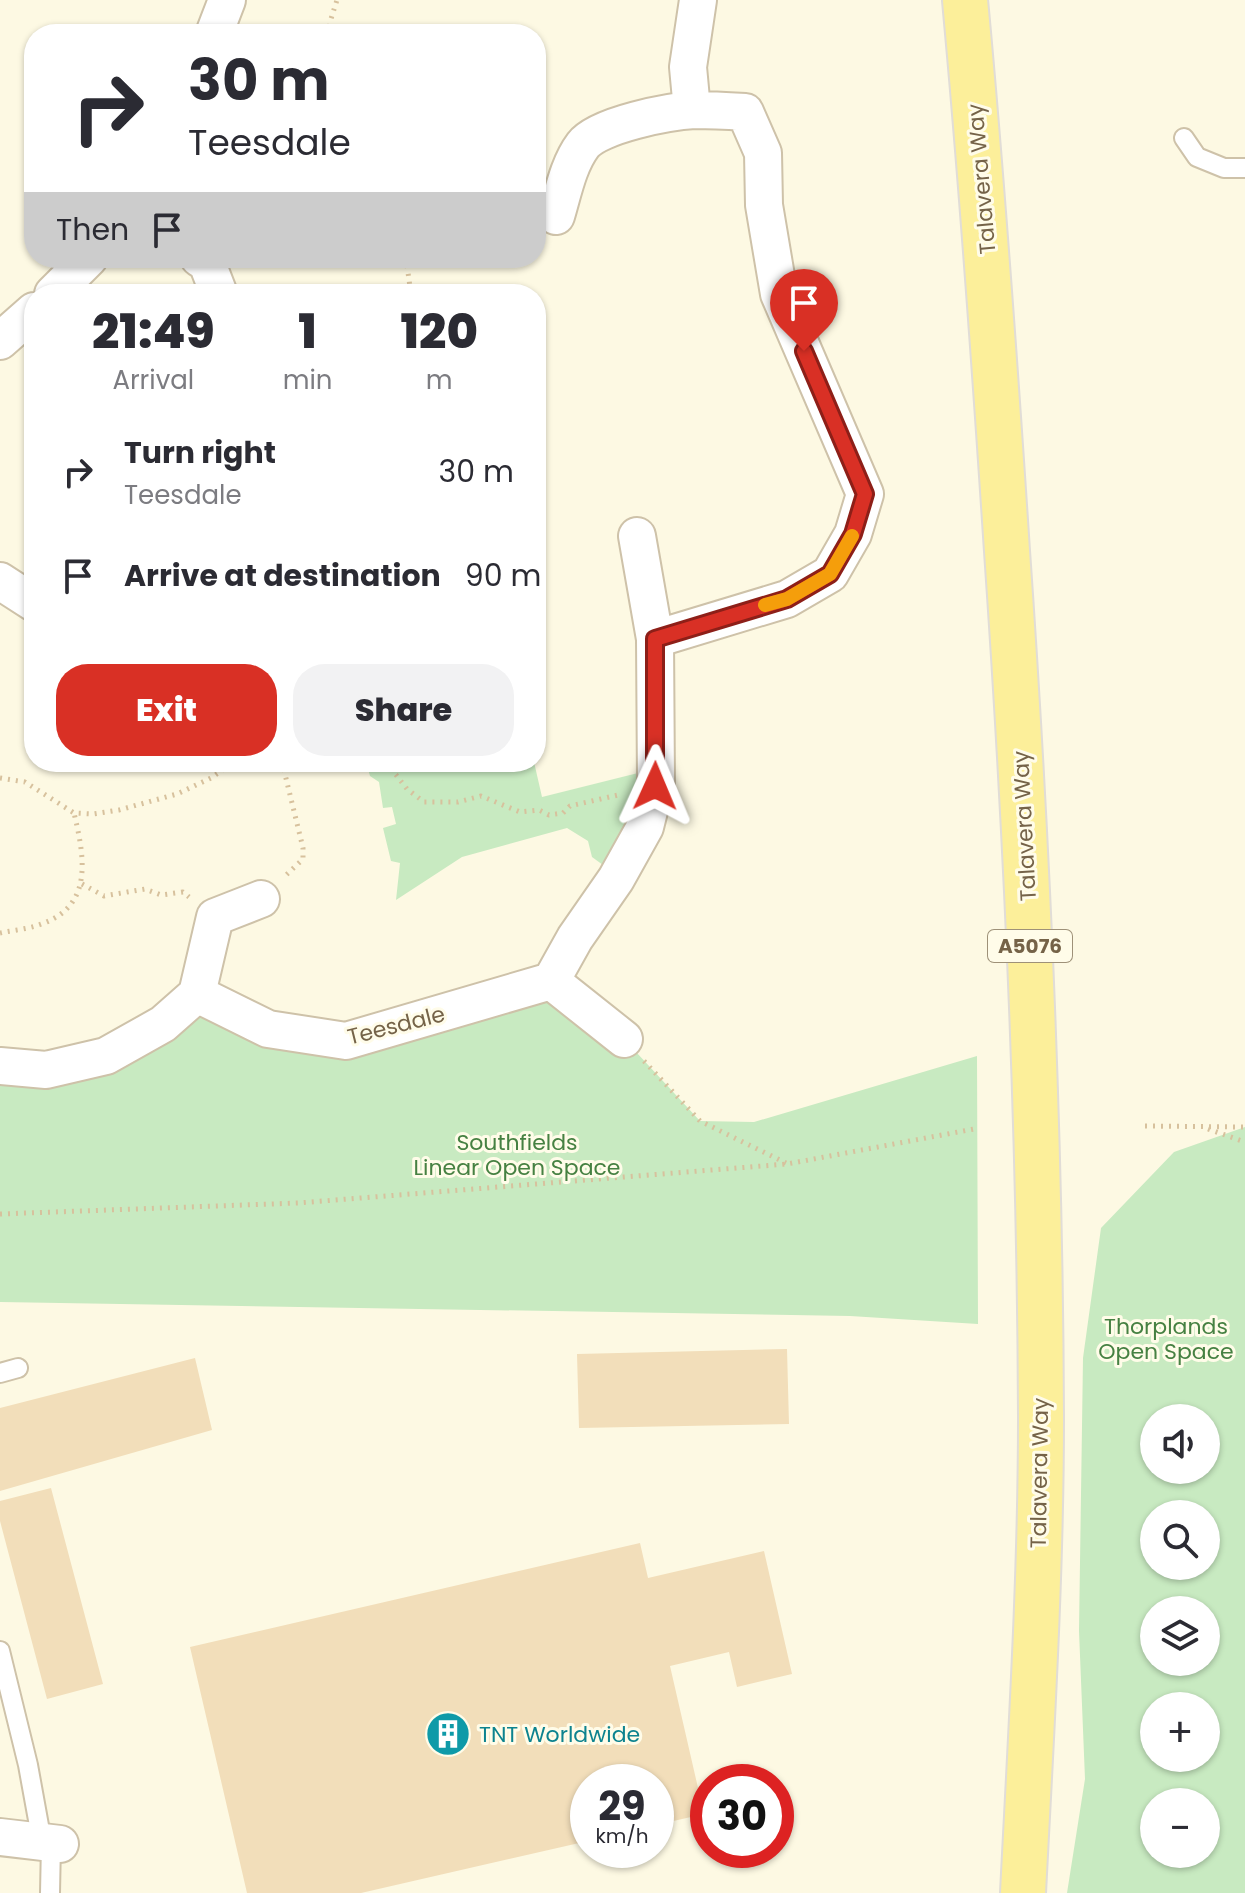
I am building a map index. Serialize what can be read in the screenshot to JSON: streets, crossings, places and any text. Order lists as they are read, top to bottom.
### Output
{
  "streets": {
    "main road": ["Talavera Way", "A5076"],
    "street": ["Teesdale"]
  },
  "parks": ["Southfields Linear Open Space", "Thorplands Open Space"],
  "places": {
    "building": ["TNT Worldwide"]
  },
  "page": {
    "turn": ["30 m", "Teesdale"],
    "then": "Then",
    "eta": [
      "21:49",
      "Arrival",
      "1",
      "min",
      "120",
      "m"
    ],
    "list": [
      {
        "name": "Turn right",
        "note": "Teesdale",
        "value": "30 m"
      },
      {
        "name": "Arrive at destination",
        "value": "90 m"
      }
    ],
    "buttons": ["Exit", "Share"],
    "map_buttons": ["+", "−"],
    "speed": "29 km/h",
    "limit": "30"
  }
}
